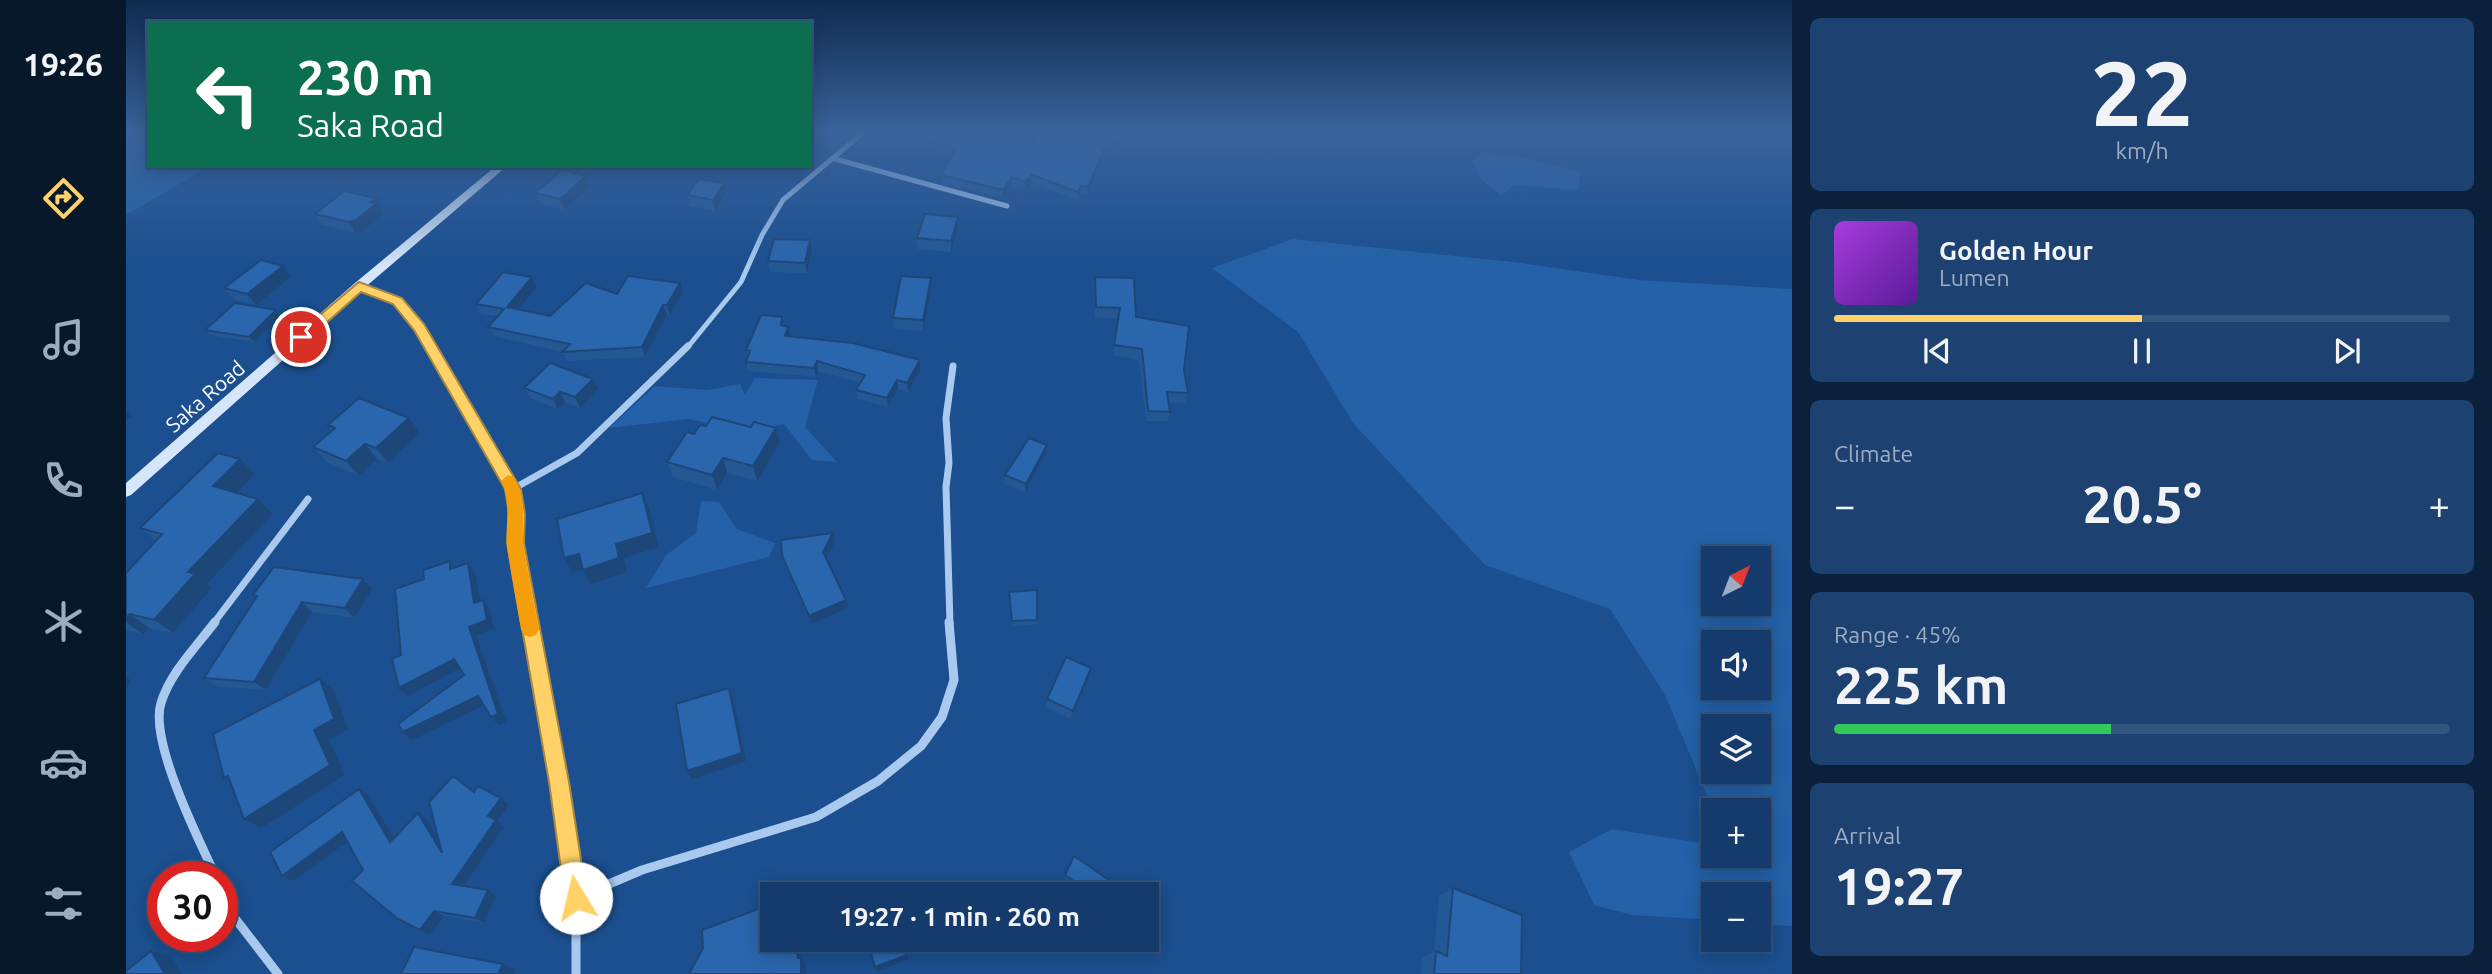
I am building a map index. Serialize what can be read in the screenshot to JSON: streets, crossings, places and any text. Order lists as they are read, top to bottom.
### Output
{
  "streets": {
    "main road": ["Saka Road"]
  },
  "north": "top right",
  "page": {
    "tabs": "19:26",
    "tile": [
      ["22", "km/h"],
      "Climate",
      ["Range · 45%", "225 km"],
      ["Arrival", "19:27"]
    ],
    "turn": ["230 m", "Saka Road"],
    "song": ["Golden Hour", "Lumen"],
    "heat": ["−", "20.5°", "+"],
    "map_buttons": ["+", "−"],
    "limit": "30",
    "trip": "19:27 · 1 min · 260 m"
  }
}
